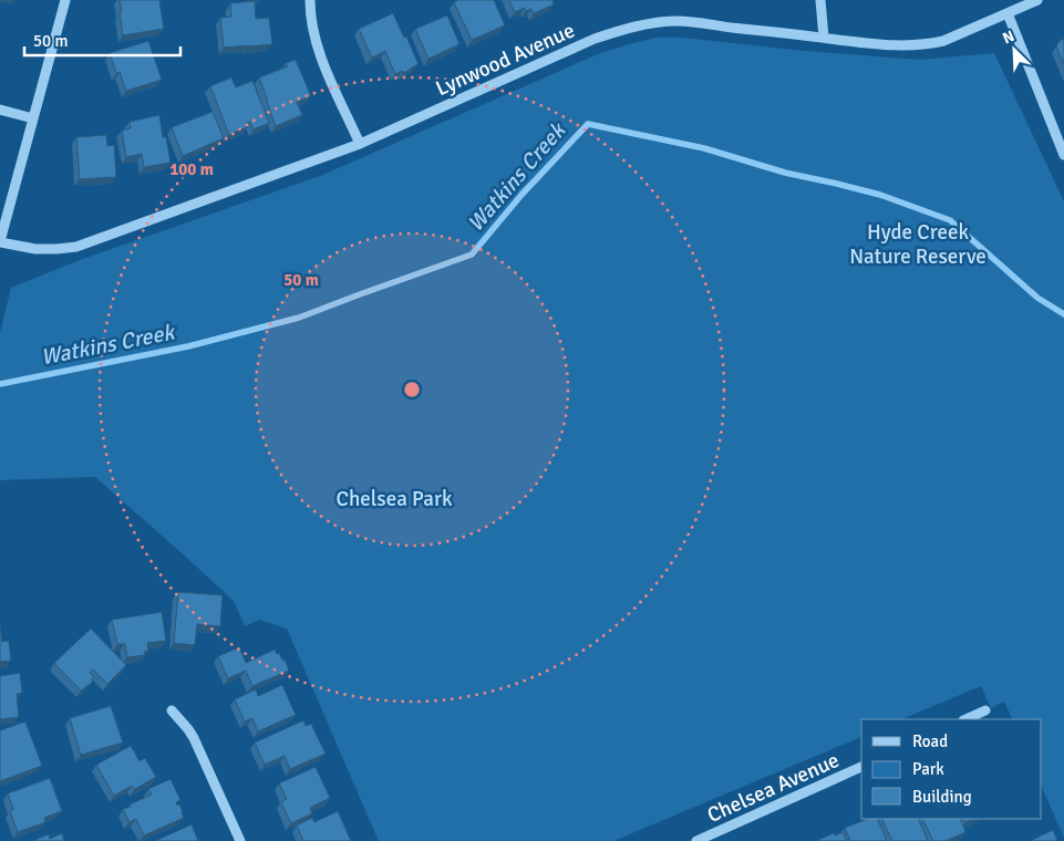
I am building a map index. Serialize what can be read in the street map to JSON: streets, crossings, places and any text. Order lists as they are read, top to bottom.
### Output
{
  "streets": {
    "street": ["Lynwood Avenue", "Chelsea Avenue"]
  },
  "water": ["Watkins Creek"],
  "parks": ["Hyde Creek Nature Reserve", "Chelsea Park"],
  "legend": ["Road", "Park", "Building"],
  "scale_bar": "50 m",
  "north": "top left",
  "rings": ["100 m", "50 m"]
}
